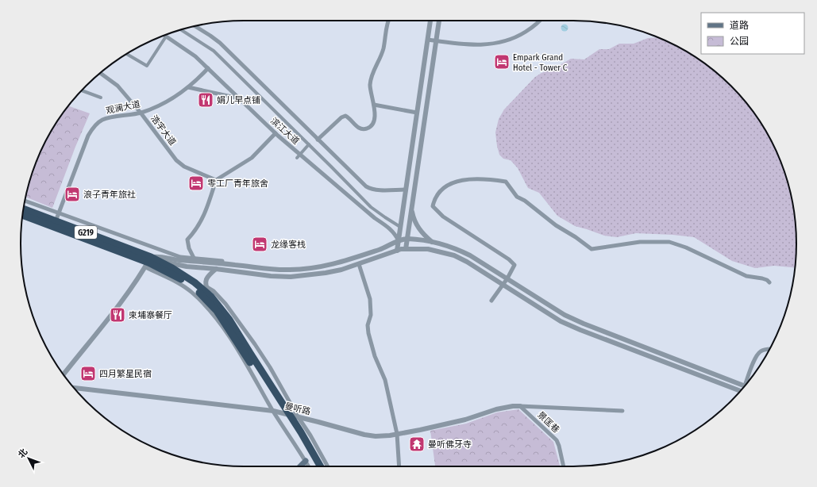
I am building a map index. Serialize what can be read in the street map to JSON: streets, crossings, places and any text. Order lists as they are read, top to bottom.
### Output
{
  "streets": {
    "highway": ["G219"],
    "street": [
      "观澜大道",
      "浩宇大道",
      "滨江大道",
      "曼听路",
      "景匡巷"
    ]
  },
  "crossings": [
    ["观澜大道", "浩宇大道"],
    ["观澜大道", "滨江大道"],
    ["观澜大道", "G219"],
    ["曼听路", "景匡巷"]
  ],
  "places": {
    "hotel": [
      "Empark Grand Hotel - Tower C",
      "零工厂青年旅舍",
      "浪子青年旅社",
      "龙缘客栈",
      "四月繁星民宿"
    ],
    "restaurant": ["娟儿早点铺", "柬埔寨餐厅"],
    "temple": ["曼听佛牙寺"]
  },
  "legend": ["道路", "公园"],
  "north": "top left"
}
